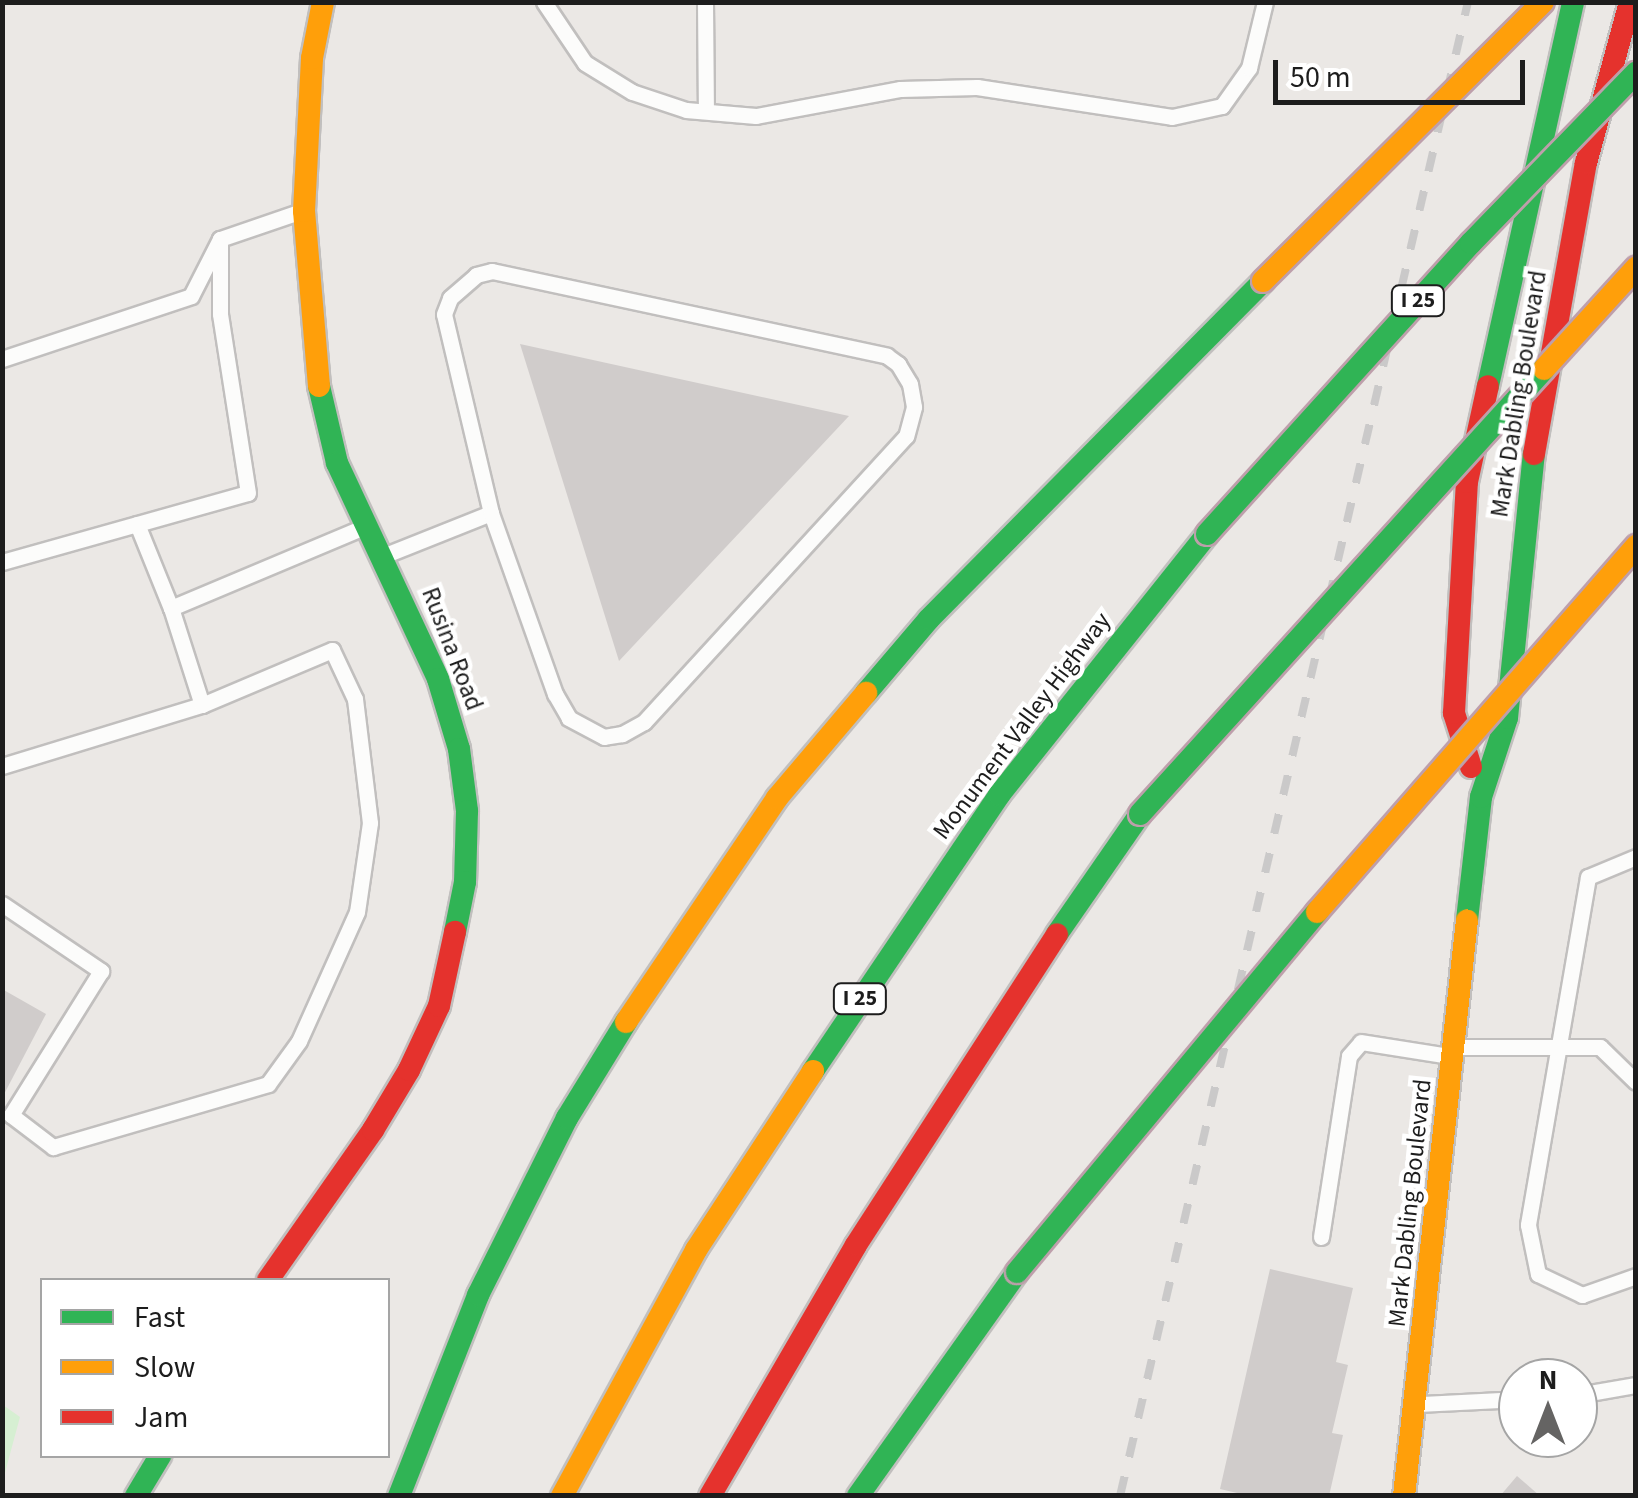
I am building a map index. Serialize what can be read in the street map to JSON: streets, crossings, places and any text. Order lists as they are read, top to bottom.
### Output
{
  "streets": {
    "main road": [
      "I 25",
      "Mark Dabling Boulevard",
      "Rusina Road",
      "Monument Valley Highway"
    ]
  },
  "legend": ["Fast", "Slow", "Jam"],
  "scale_bar": "50 m",
  "north": "top"
}
